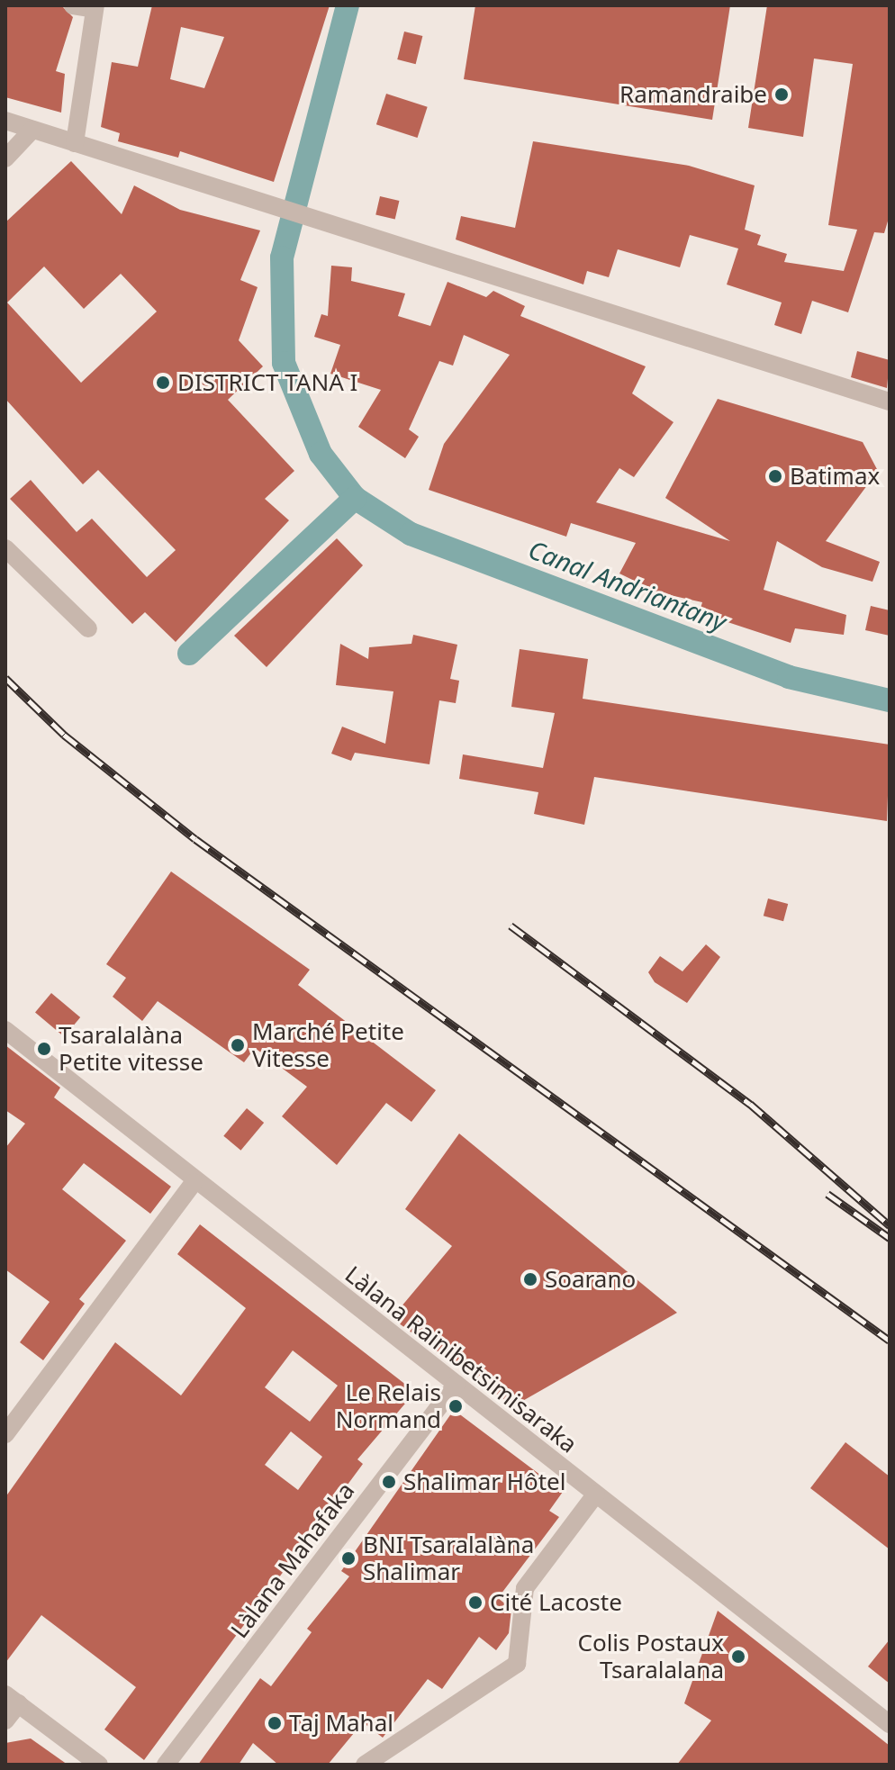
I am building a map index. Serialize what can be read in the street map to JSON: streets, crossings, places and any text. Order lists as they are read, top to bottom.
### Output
{
  "streets": {
    "street": ["Làlana Rainibetsimisaraka", "Làlana Mahafaka"]
  },
  "crossings": [
    ["Làlana Rainibetsimisaraka", "Làlana Mahafaka"]
  ],
  "water": ["Canal Andriantany"],
  "places": [
    "Ramandraibe",
    "DISTRICT TANA I",
    "Batimax",
    "Marché Petite Vitesse",
    "Tsaralalàna Petite vitesse",
    "Soarano",
    "Le Relais Normand",
    "Shalimar Hôtel",
    "BNI Tsaralalàna Shalimar",
    "Cité Lacoste",
    "Colis Postaux Tsaralalana",
    "Taj Mahal"
  ]
}
